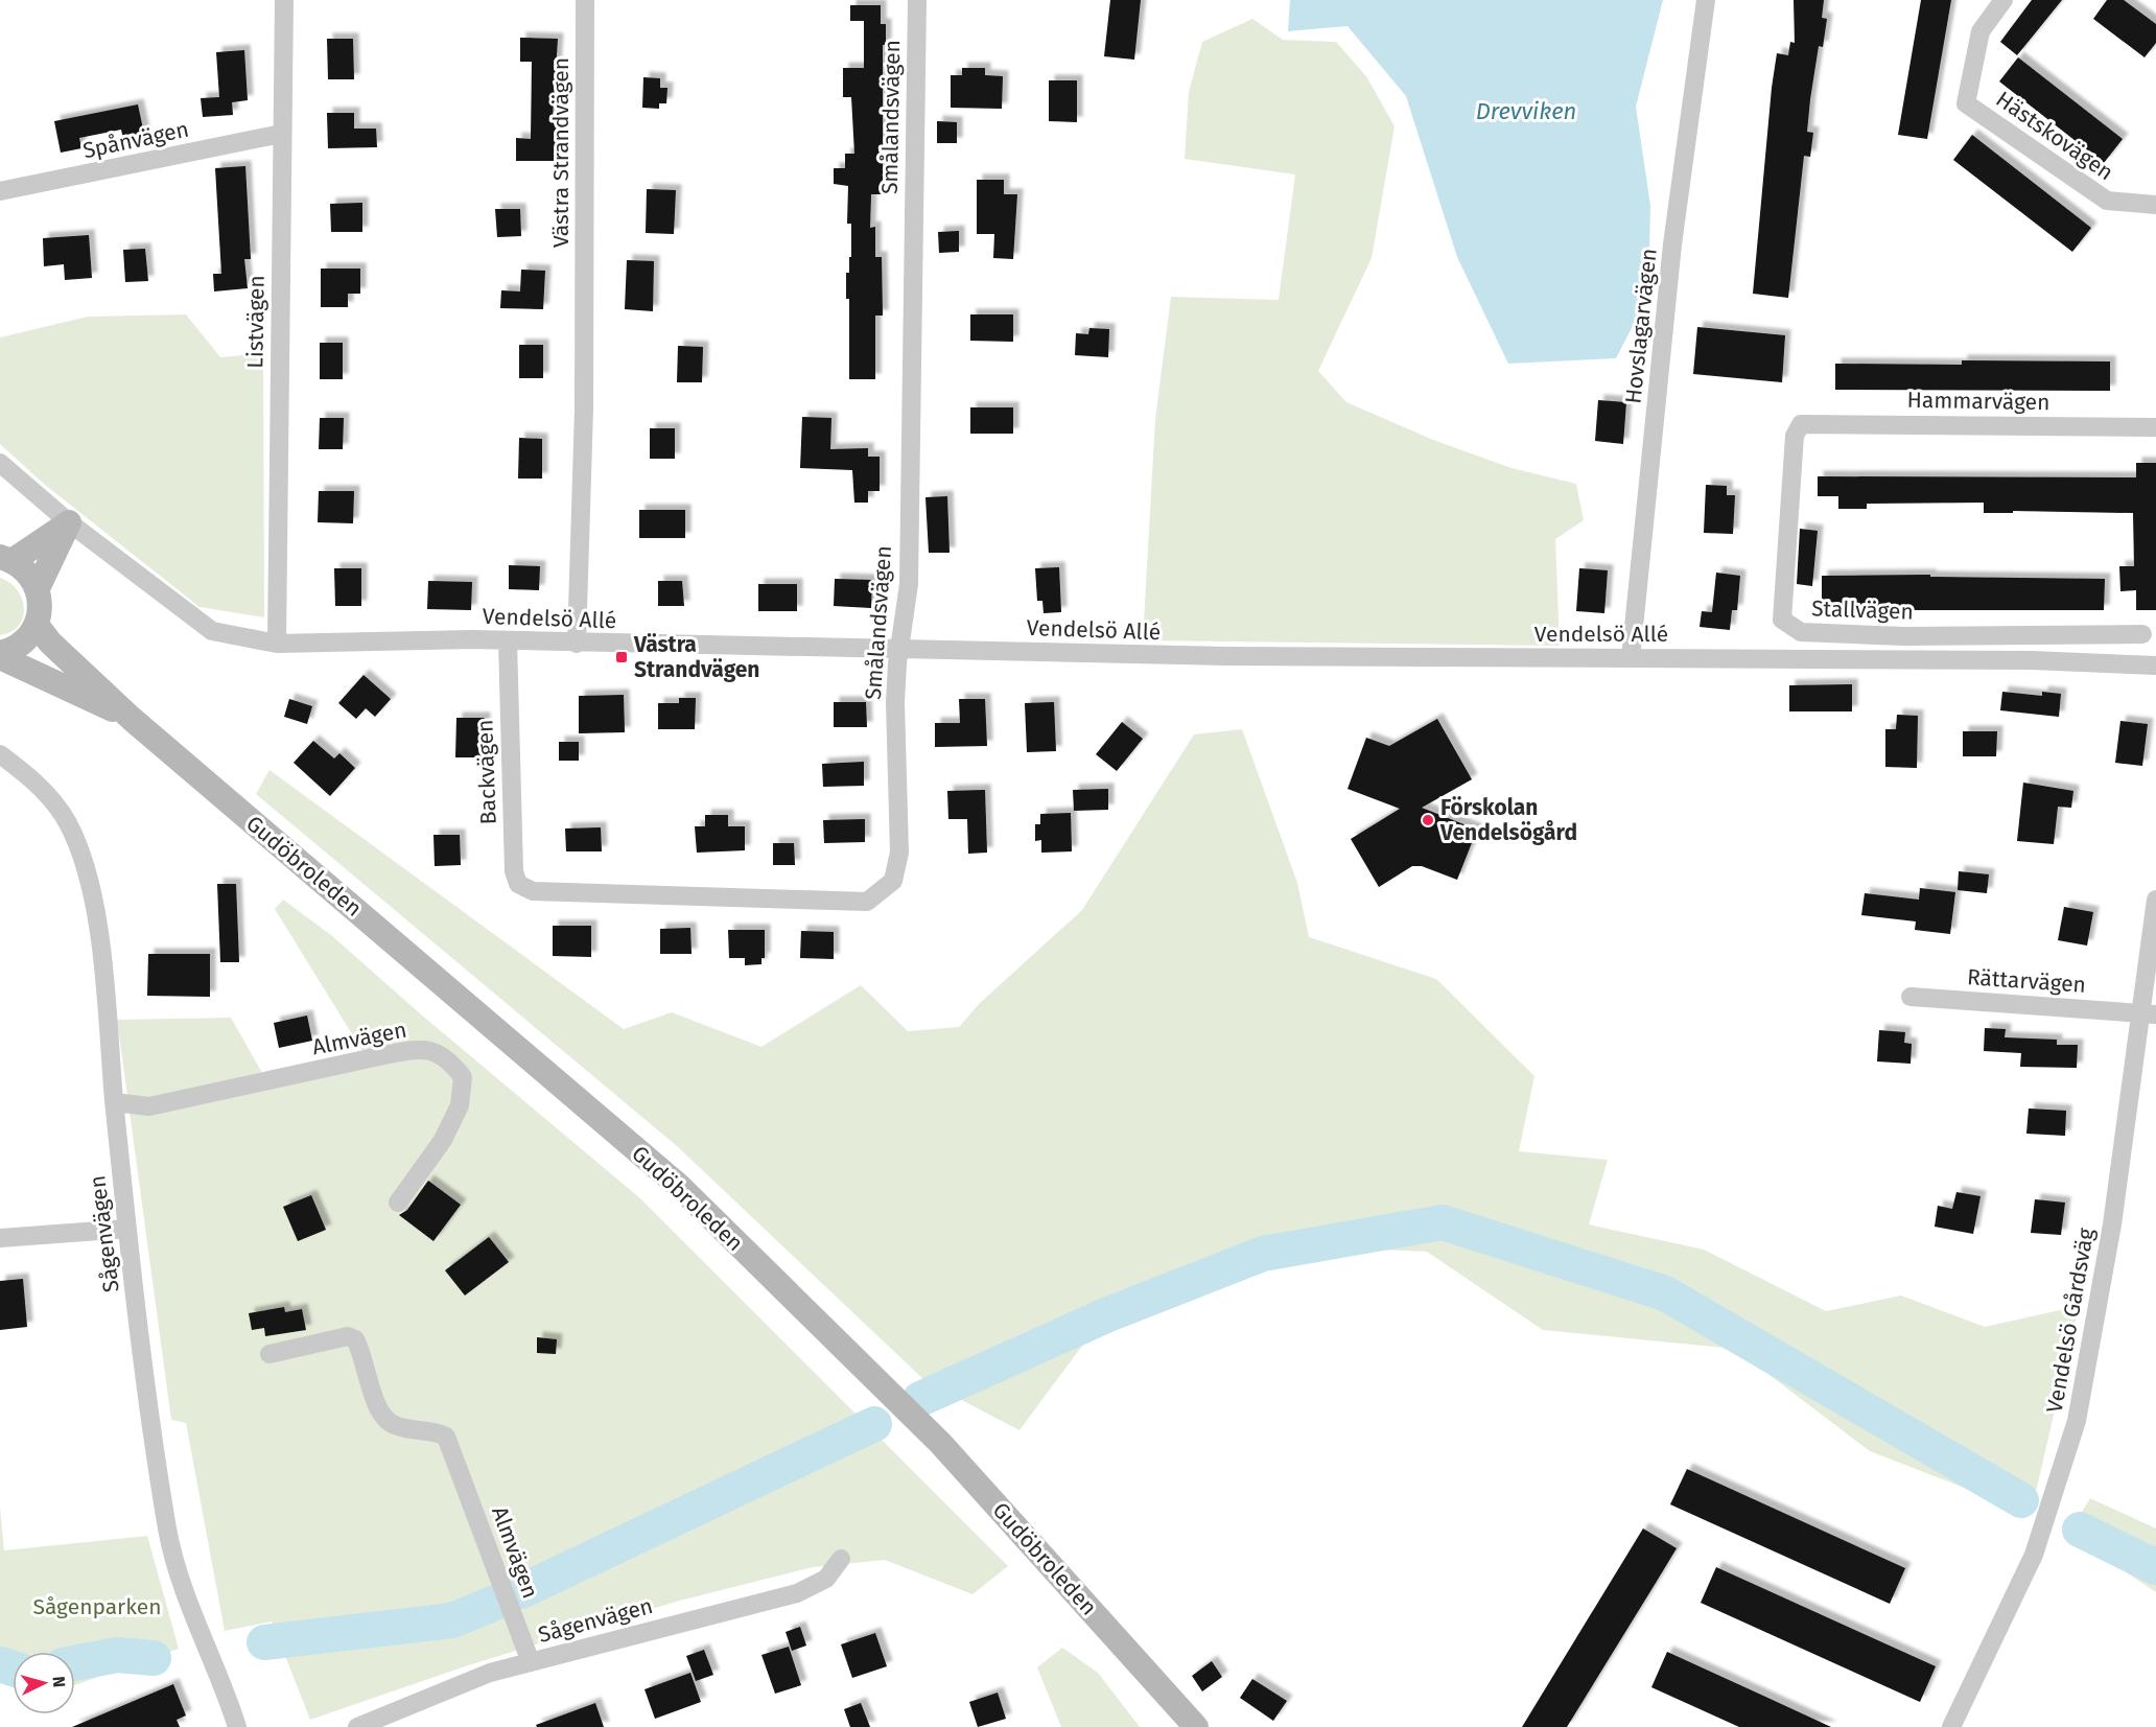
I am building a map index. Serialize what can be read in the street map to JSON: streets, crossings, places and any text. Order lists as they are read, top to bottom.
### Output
{
  "streets": {
    "main road": ["Gudöbroleden"],
    "street": [
      "Smålandsvägen",
      "Hästskovägen",
      "Spånvägen",
      "Västra Strandvägen",
      "Listvägen",
      "Hovslagarvägen",
      "Hammarvägen",
      "Stallvägen",
      "Vendelsö Allé",
      "Backvägen",
      "Rättarvägen",
      "Almvägen",
      "Sågenvägen",
      "Vendelsö Gårdsväg"
    ]
  },
  "crossings": [
    ["Smålandsvägen", "Vendelsö Allé"],
    ["Smålandsvägen", "Backvägen"],
    ["Spånvägen", "Listvägen"],
    ["Västra Strandvägen", "Vendelsö Allé"],
    ["Listvägen", "Vendelsö Allé"],
    ["Hovslagarvägen", "Vendelsö Allé"],
    ["Hammarvägen", "Stallvägen"],
    ["Stallvägen", "Vendelsö Allé"],
    ["Vendelsö Allé", "Backvägen"],
    ["Rättarvägen", "Vendelsö Gårdsväg"],
    ["Almvägen", "Sågenvägen"]
  ],
  "water": ["Drevviken"],
  "parks": ["Sågenparken"],
  "places": {
    "transit": ["Västra Strandvägen"],
    "other": ["Förskolan Vendelsögård"]
  },
  "north": "right"
}
